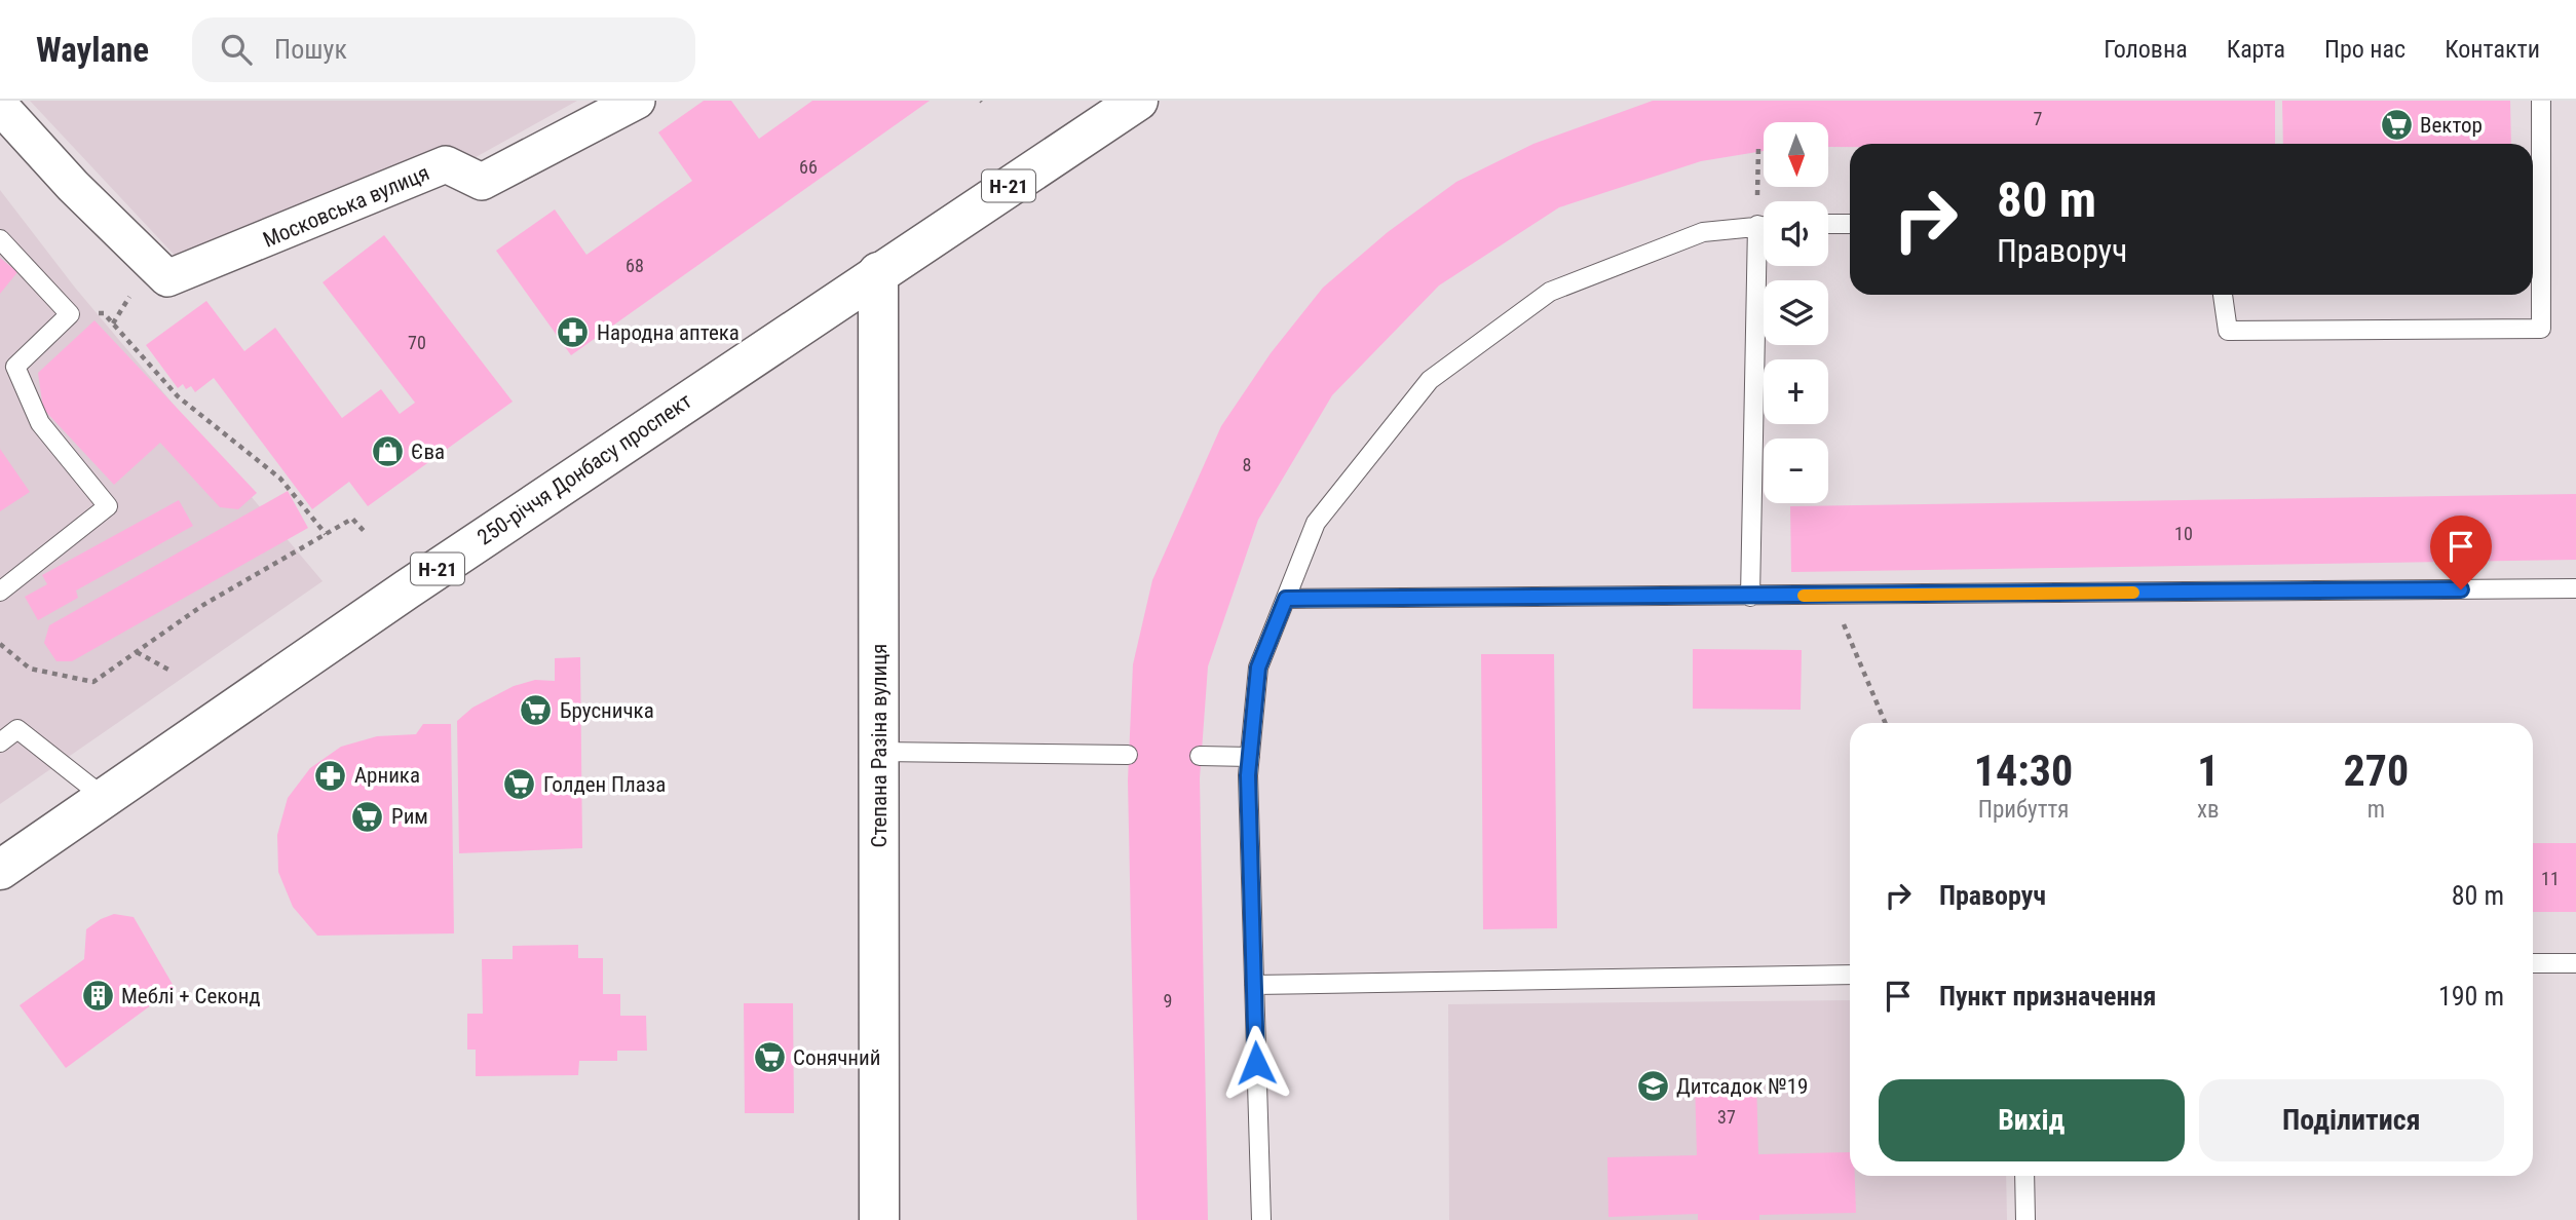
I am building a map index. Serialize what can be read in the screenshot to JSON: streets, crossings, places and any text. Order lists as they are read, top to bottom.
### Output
{
  "streets": {
    "main road": ["Н-21", "250-річчя Донбасу проспект", "Степана Разіна вулиця"],
    "street": ["Московська вулиця"]
  },
  "crossings": [
    ["250-річчя Донбасу проспект", "Степана Разіна вулиця"]
  ],
  "places": {
    "supermarket": [
      "Вектор",
      "Брусничка",
      "Голден Плаза",
      "Рим",
      "Сонячний"
    ],
    "pharmacy": ["Народна аптека", "Арника"],
    "shop": ["Єва"],
    "building": ["Меблі + Секонд"],
    "school or university": ["Дитсадок №19"]
  },
  "house_numbers": [
    "7",
    "66",
    "68",
    "70",
    "8",
    "10",
    "11",
    "9",
    "37"
  ],
  "north": "bottom",
  "page": {
    "header": "Waylane",
    "search": "Пошук",
    "nav": [
      "Головна",
      "Карта",
      "Про нас",
      "Контакти"
    ],
    "map_buttons": ["+", "−"],
    "turn": ["80 m", "Праворуч"],
    "eta": [
      "14:30",
      "Прибуття",
      "1",
      "хв",
      "270",
      "m"
    ],
    "list": [
      {
        "name": "Праворуч",
        "value": "80 m"
      },
      {
        "name": "Пункт призначення",
        "value": "190 m"
      }
    ],
    "buttons": ["Вихід", "Поділитися"]
  }
}
